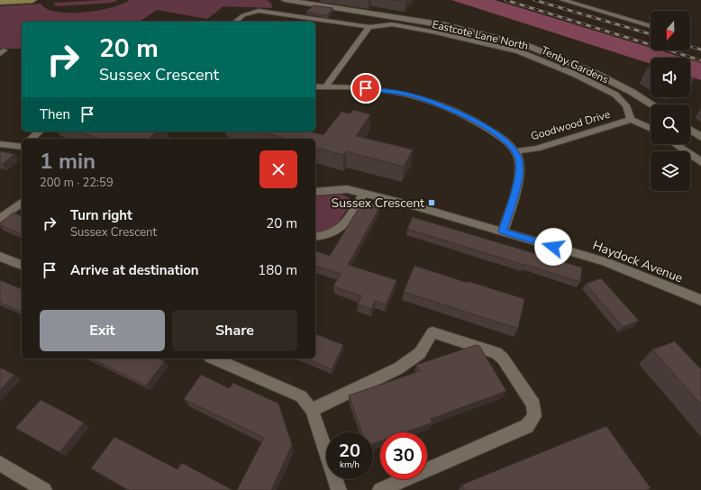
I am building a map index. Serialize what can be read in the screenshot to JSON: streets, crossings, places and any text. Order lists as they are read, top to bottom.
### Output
{
  "streets": {
    "street": [
      "Eastcote Lane North",
      "Tenby Gardens",
      "Goodwood Drive",
      "Haydock Avenue"
    ]
  },
  "crossings": [
    ["Tenby Gardens", "Goodwood Drive"]
  ],
  "places": {
    "transit": ["Sussex Crescent"]
  },
  "north": "bottom",
  "page": {
    "turn": ["20 m", "Sussex Crescent"],
    "then": "Then",
    "heading": ["1 min", "200 m · 22:59"],
    "list": [
      {
        "name": "Turn right",
        "note": "Sussex Crescent",
        "value": "20 m"
      },
      {
        "name": "Arrive at destination",
        "value": "180 m"
      }
    ],
    "buttons": ["Exit", "Share"],
    "speed": "20 km/h",
    "limit": "30"
  }
}
